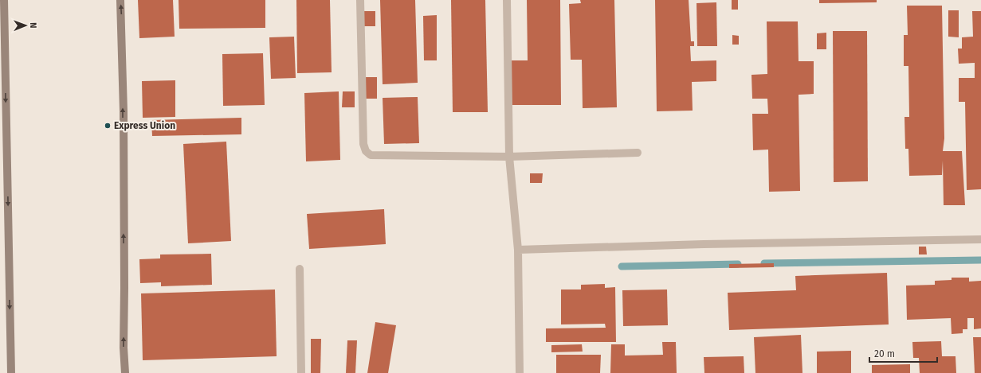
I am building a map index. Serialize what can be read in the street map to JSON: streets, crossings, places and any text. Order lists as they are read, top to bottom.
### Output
{
  "places": ["Express Union"],
  "scale_bar": "20 m",
  "north": "right"
}
